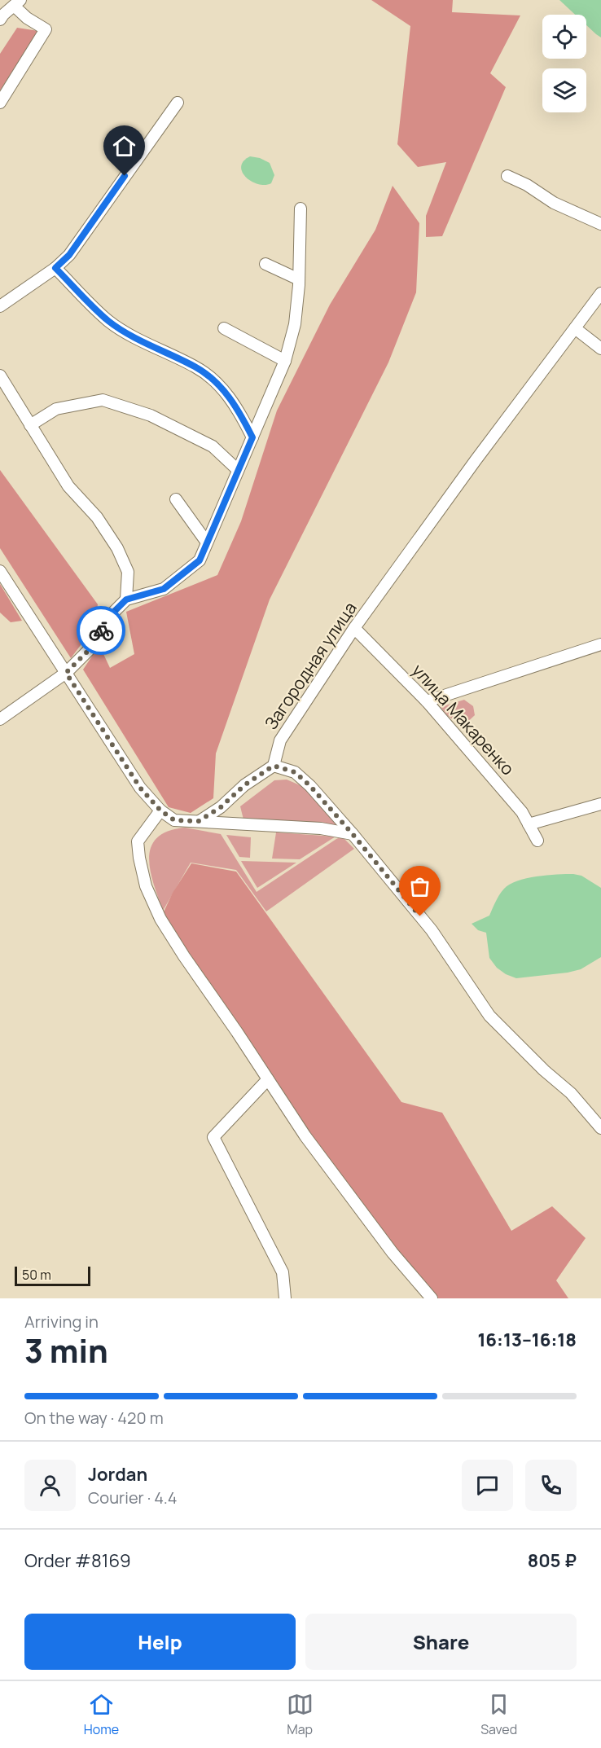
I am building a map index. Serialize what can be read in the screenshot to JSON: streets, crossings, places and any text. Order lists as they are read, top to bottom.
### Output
{
  "streets": {
    "street": ["Загородная улица", "улица Макаренко"]
  },
  "crossings": [
    ["Загородная улица", "улица Макаренко"]
  ],
  "scale_bar": "50 m",
  "page": {
    "scale": "50 m",
    "heading": ["3 min", "Arriving in", "16:13–16:18"],
    "panel": [
      "Jordan",
      "Courier · 4.4",
      "Order #8169",
      "805 ₽"
    ],
    "bar": "On the way · 420 m",
    "buttons": ["Help", "Share"],
    "tabs": ["Home", "Map", "Saved"]
  }
}
